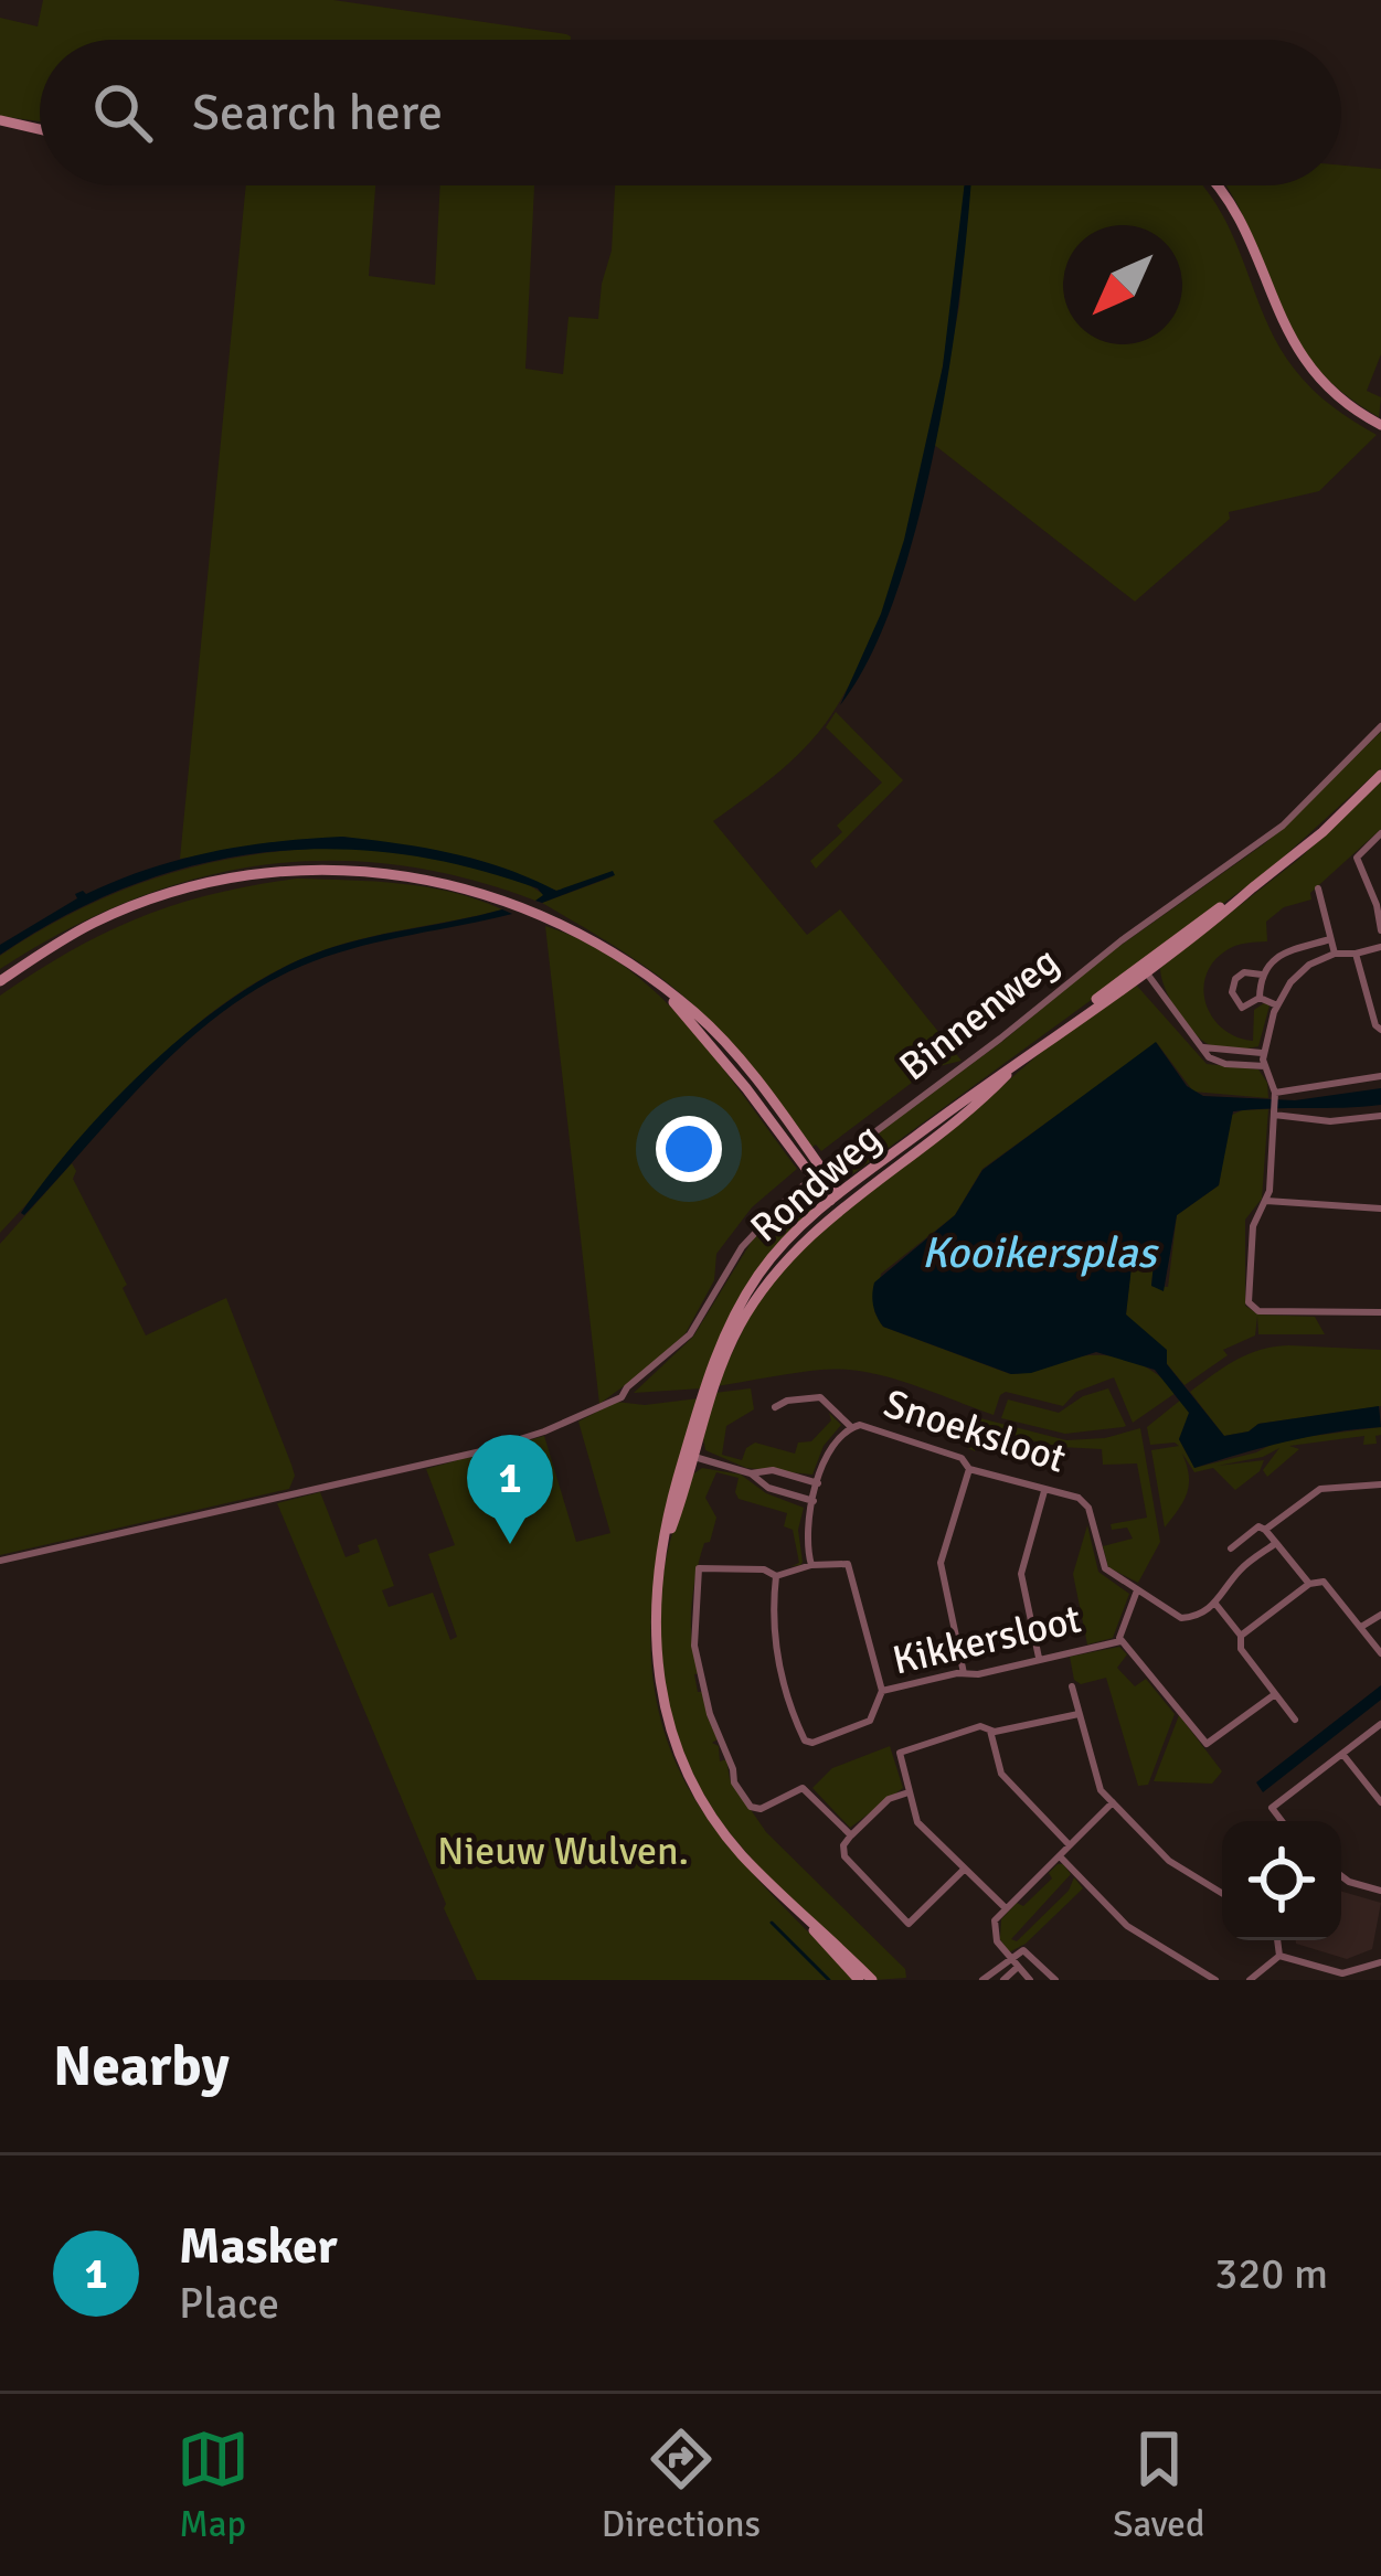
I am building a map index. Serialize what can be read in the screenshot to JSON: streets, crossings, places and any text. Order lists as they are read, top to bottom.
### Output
{
  "streets": {
    "main road": ["Rondweg"],
    "street": ["Binnenweg", "Snoeksloot", "Kikkersloot"]
  },
  "water": ["Kooikersplas"],
  "parks": ["Nieuw Wulven."],
  "north": "bottom left",
  "page": {
    "search": "Search here",
    "pins": "1",
    "heading": "Nearby",
    "list": [
      {
        "mark": "1",
        "name": "Masker",
        "note": "Place",
        "value": "320 m"
      }
    ],
    "nav": ["Map", "Directions", "Saved"]
  }
}
